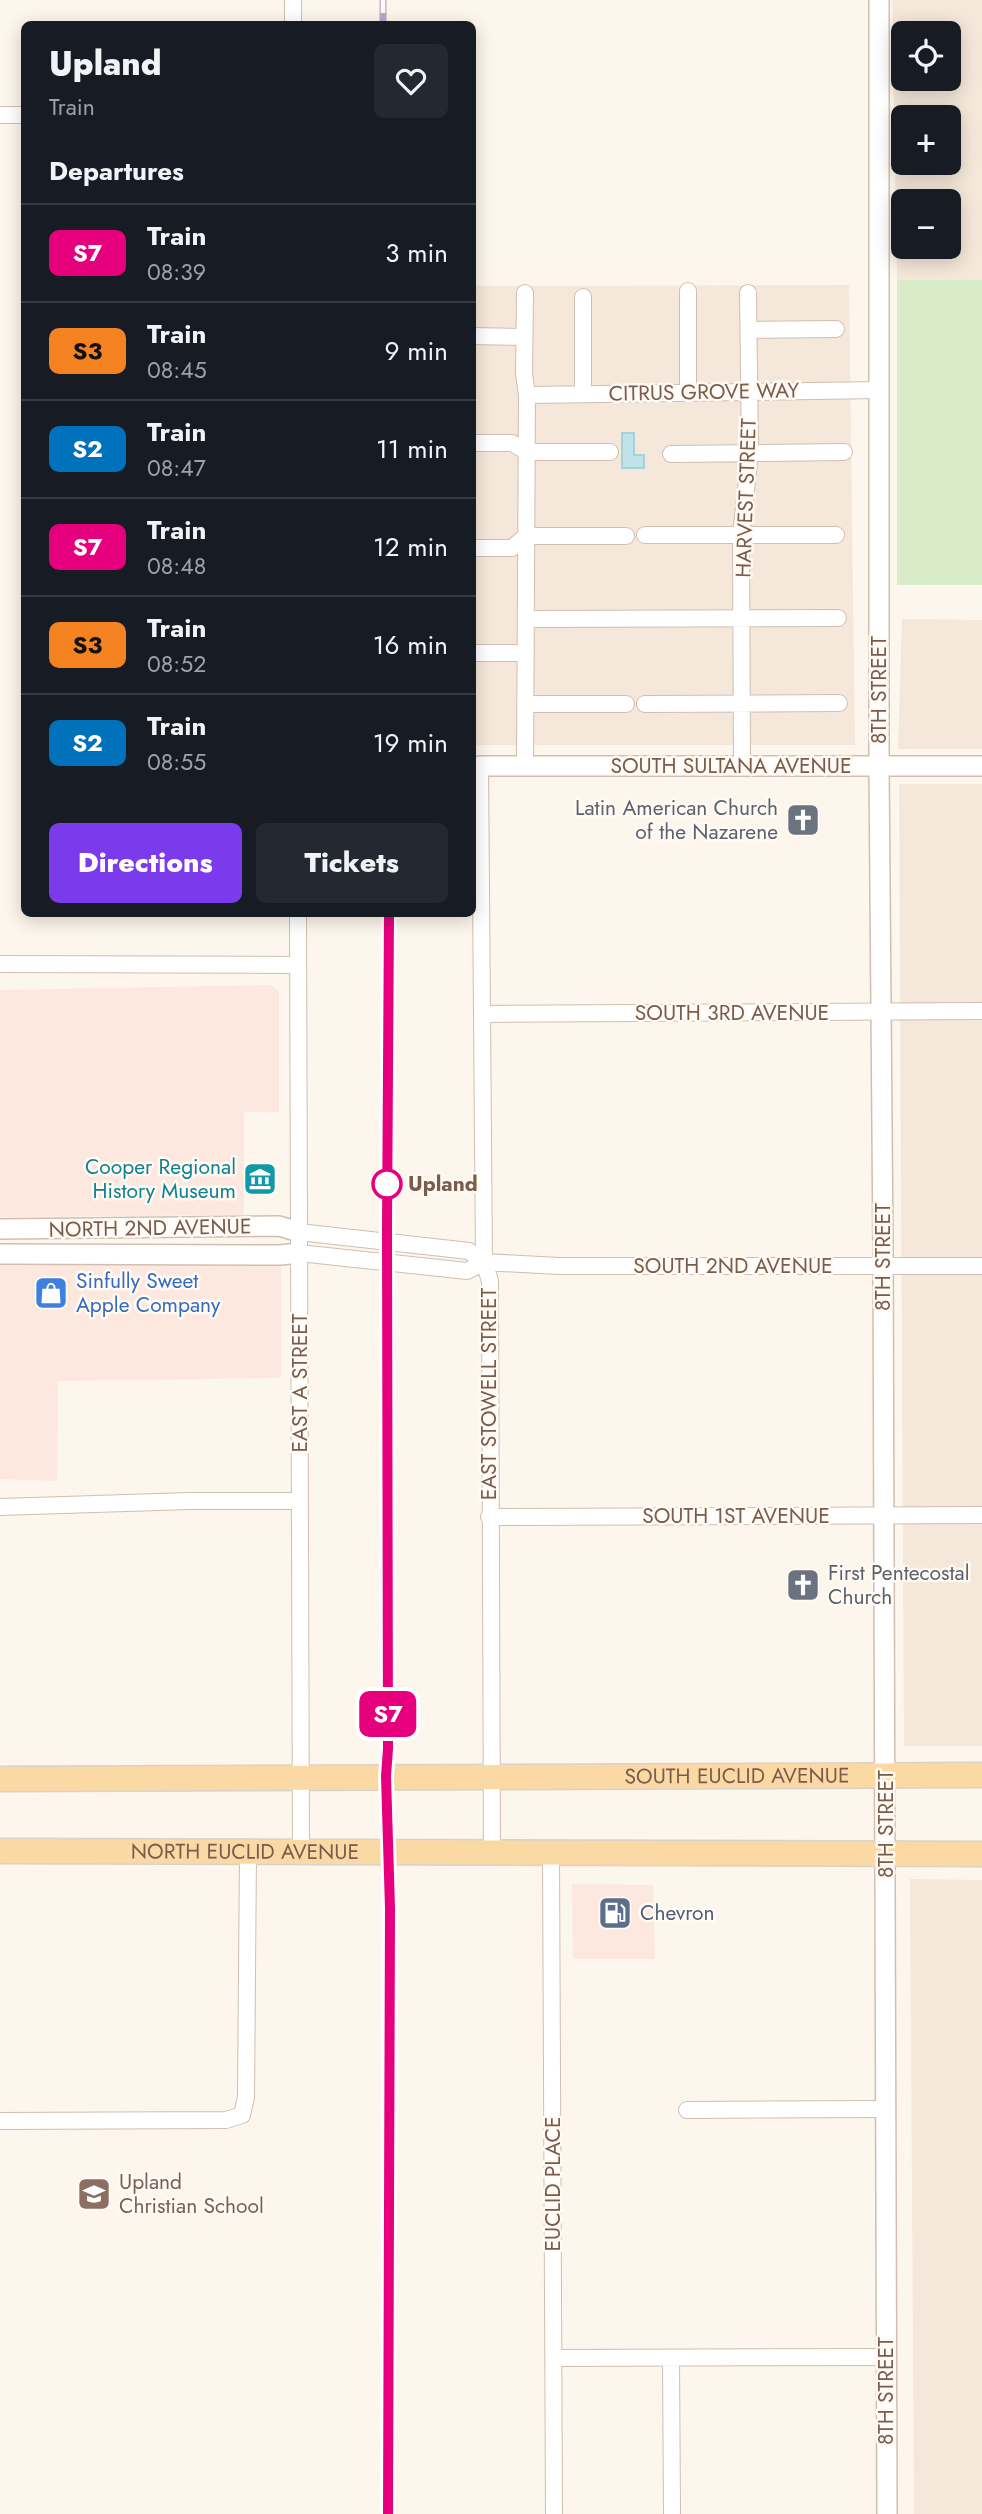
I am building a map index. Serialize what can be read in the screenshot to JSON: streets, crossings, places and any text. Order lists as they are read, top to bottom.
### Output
{
  "streets": {
    "main road": ["SOUTH EUCLID AVENUE", "NORTH EUCLID AVENUE"],
    "street": [
      "CITRUS GROVE WAY",
      "HARVEST STREET",
      "8TH STREET",
      "SOUTH SULTANA AVENUE",
      "SOUTH 3RD AVENUE",
      "NORTH 2ND AVENUE",
      "SOUTH 2ND AVENUE",
      "EAST A STREET",
      "EAST STOWELL STREET",
      "SOUTH 1ST AVENUE",
      "EUCLID PLACE"
    ]
  },
  "crossings": [
    ["CITRUS GROVE WAY", "HARVEST STREET"],
    ["CITRUS GROVE WAY", "8TH STREET"],
    ["HARVEST STREET", "SOUTH SULTANA AVENUE"],
    ["8TH STREET", "SOUTH SULTANA AVENUE"],
    ["8TH STREET", "SOUTH 3RD AVENUE"],
    ["8TH STREET", "SOUTH 2ND AVENUE"],
    ["8TH STREET", "SOUTH 1ST AVENUE"],
    ["8TH STREET", "SOUTH EUCLID AVENUE"],
    ["SOUTH SULTANA AVENUE", "EAST STOWELL STREET"],
    ["SOUTH 3RD AVENUE", "EAST STOWELL STREET"],
    ["NORTH 2ND AVENUE", "SOUTH 2ND AVENUE"],
    ["NORTH 2ND AVENUE", "EAST A STREET"],
    ["SOUTH 2ND AVENUE", "EAST A STREET"],
    ["SOUTH 2ND AVENUE", "EAST STOWELL STREET"],
    ["EAST A STREET", "NORTH EUCLID AVENUE"],
    ["EAST STOWELL STREET", "SOUTH 1ST AVENUE"],
    ["EAST STOWELL STREET", "SOUTH EUCLID AVENUE"],
    ["EAST STOWELL STREET", "NORTH EUCLID AVENUE"]
  ],
  "places": {
    "church": ["Latin American Church of the Nazarene", "First Pentecostal Church"],
    "museum": ["Cooper Regional History Museum"],
    "other": ["Upland"],
    "shop": ["Sinfully Sweet Apple Company"],
    "fuel station": ["Chevron"],
    "school or university": ["Upland Christian School"]
  },
  "page": {
    "on_map": "S7",
    "map_buttons": ["+", "−"],
    "heading": [
      ["Upland", "Train"],
      "Departures"
    ],
    "list": [
      {
        "mark": "S7",
        "name": "Train",
        "note": "08:39",
        "value": "3 min"
      },
      {
        "mark": "S3",
        "name": "Train",
        "note": "08:45",
        "value": "9 min"
      },
      {
        "mark": "S2",
        "name": "Train",
        "note": "08:47",
        "value": "11 min"
      },
      {
        "mark": "S7",
        "name": "Train",
        "note": "08:48",
        "value": "12 min"
      },
      {
        "mark": "S3",
        "name": "Train",
        "note": "08:52",
        "value": "16 min"
      },
      {
        "mark": "S2",
        "name": "Train",
        "note": "08:55",
        "value": "19 min"
      }
    ],
    "buttons": ["Directions", "Tickets"]
  }
}
